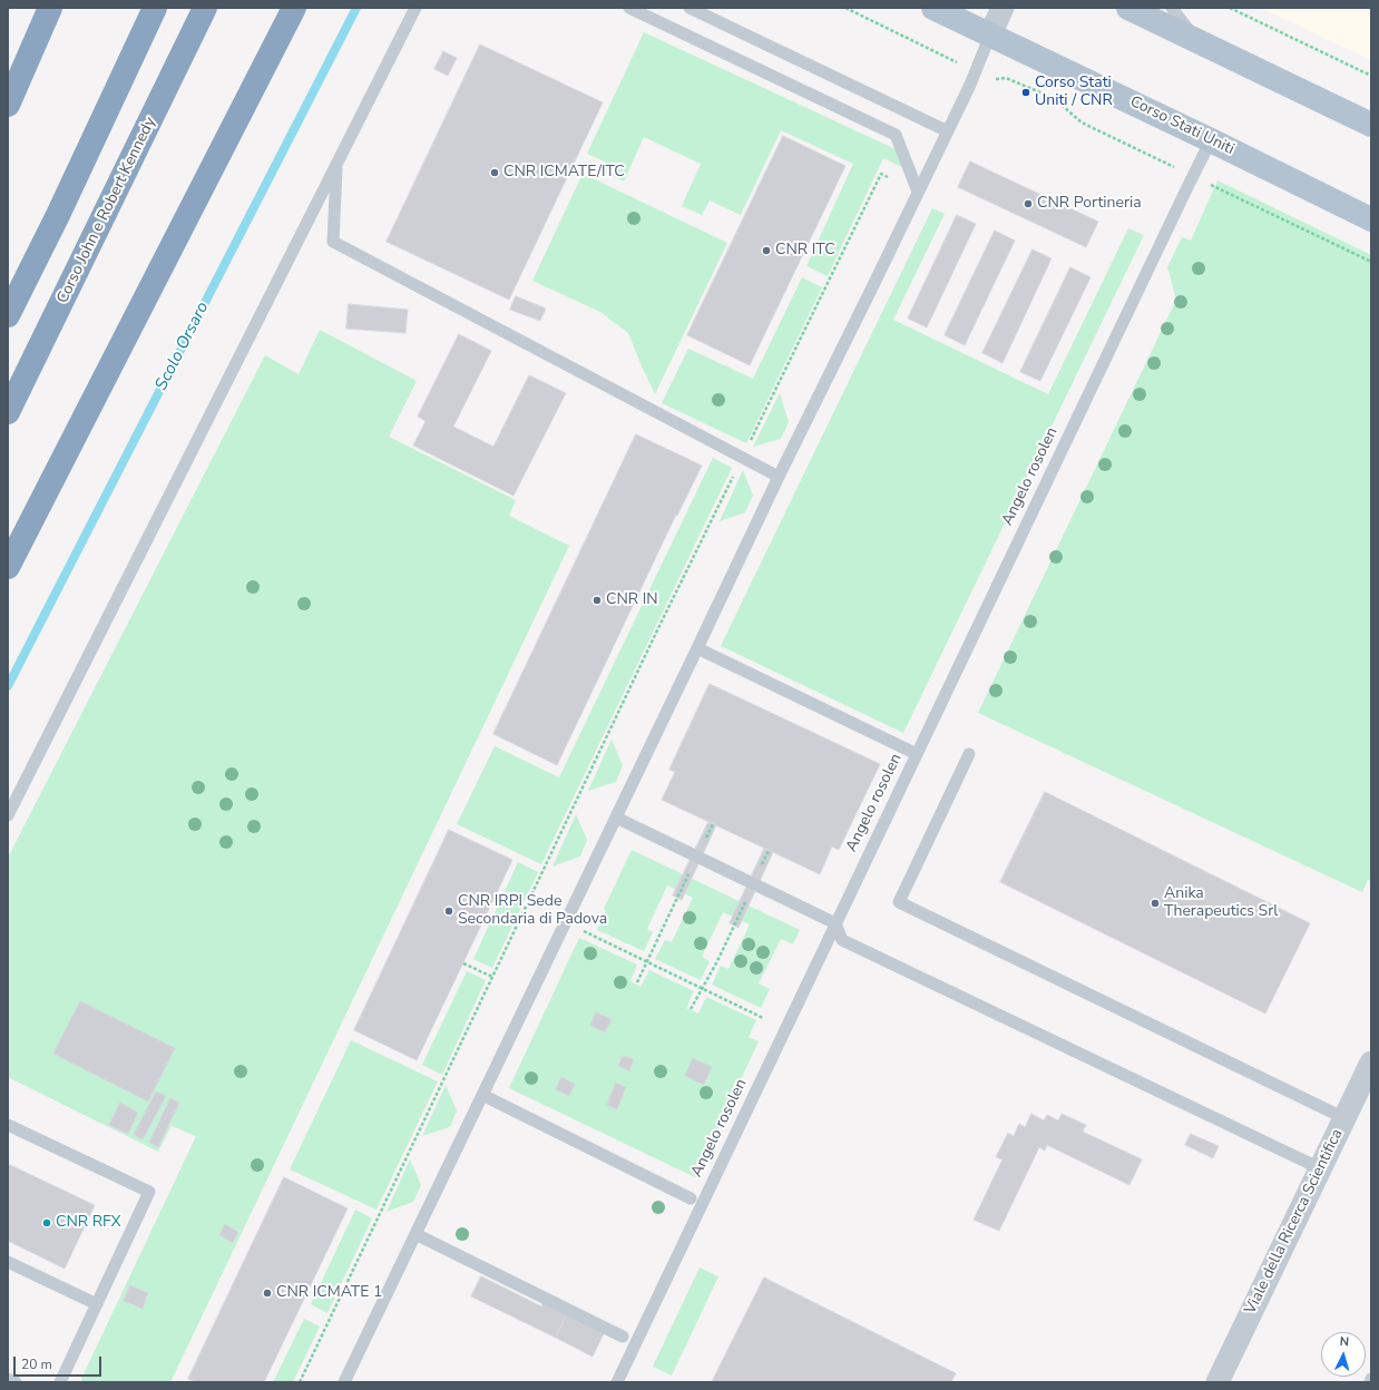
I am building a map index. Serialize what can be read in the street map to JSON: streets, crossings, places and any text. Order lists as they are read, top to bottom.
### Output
{
  "streets": {
    "highway": ["Corso John e Robert Kennedy"],
    "main road": ["Corso Stati Uniti"],
    "street": ["Viale della Ricerca Scientifica"],
    "lane": ["Angelo rosolen"]
  },
  "crossings": [
    ["Corso Stati Uniti", "Angelo rosolen"]
  ],
  "water": ["Scolo Orsaro"],
  "places": [
    "Corso Stati Uniti / CNR",
    "CNR ICMATE/ITC",
    "CNR Portineria",
    "CNR ITC",
    "CNR IN",
    "Anika Therapeutics Srl",
    "CNR IRPI Sede Secondaria di Padova",
    "CNR RFX",
    "CNR ICMATE 1"
  ],
  "scale_bar": "20 m",
  "north": "top"
}
